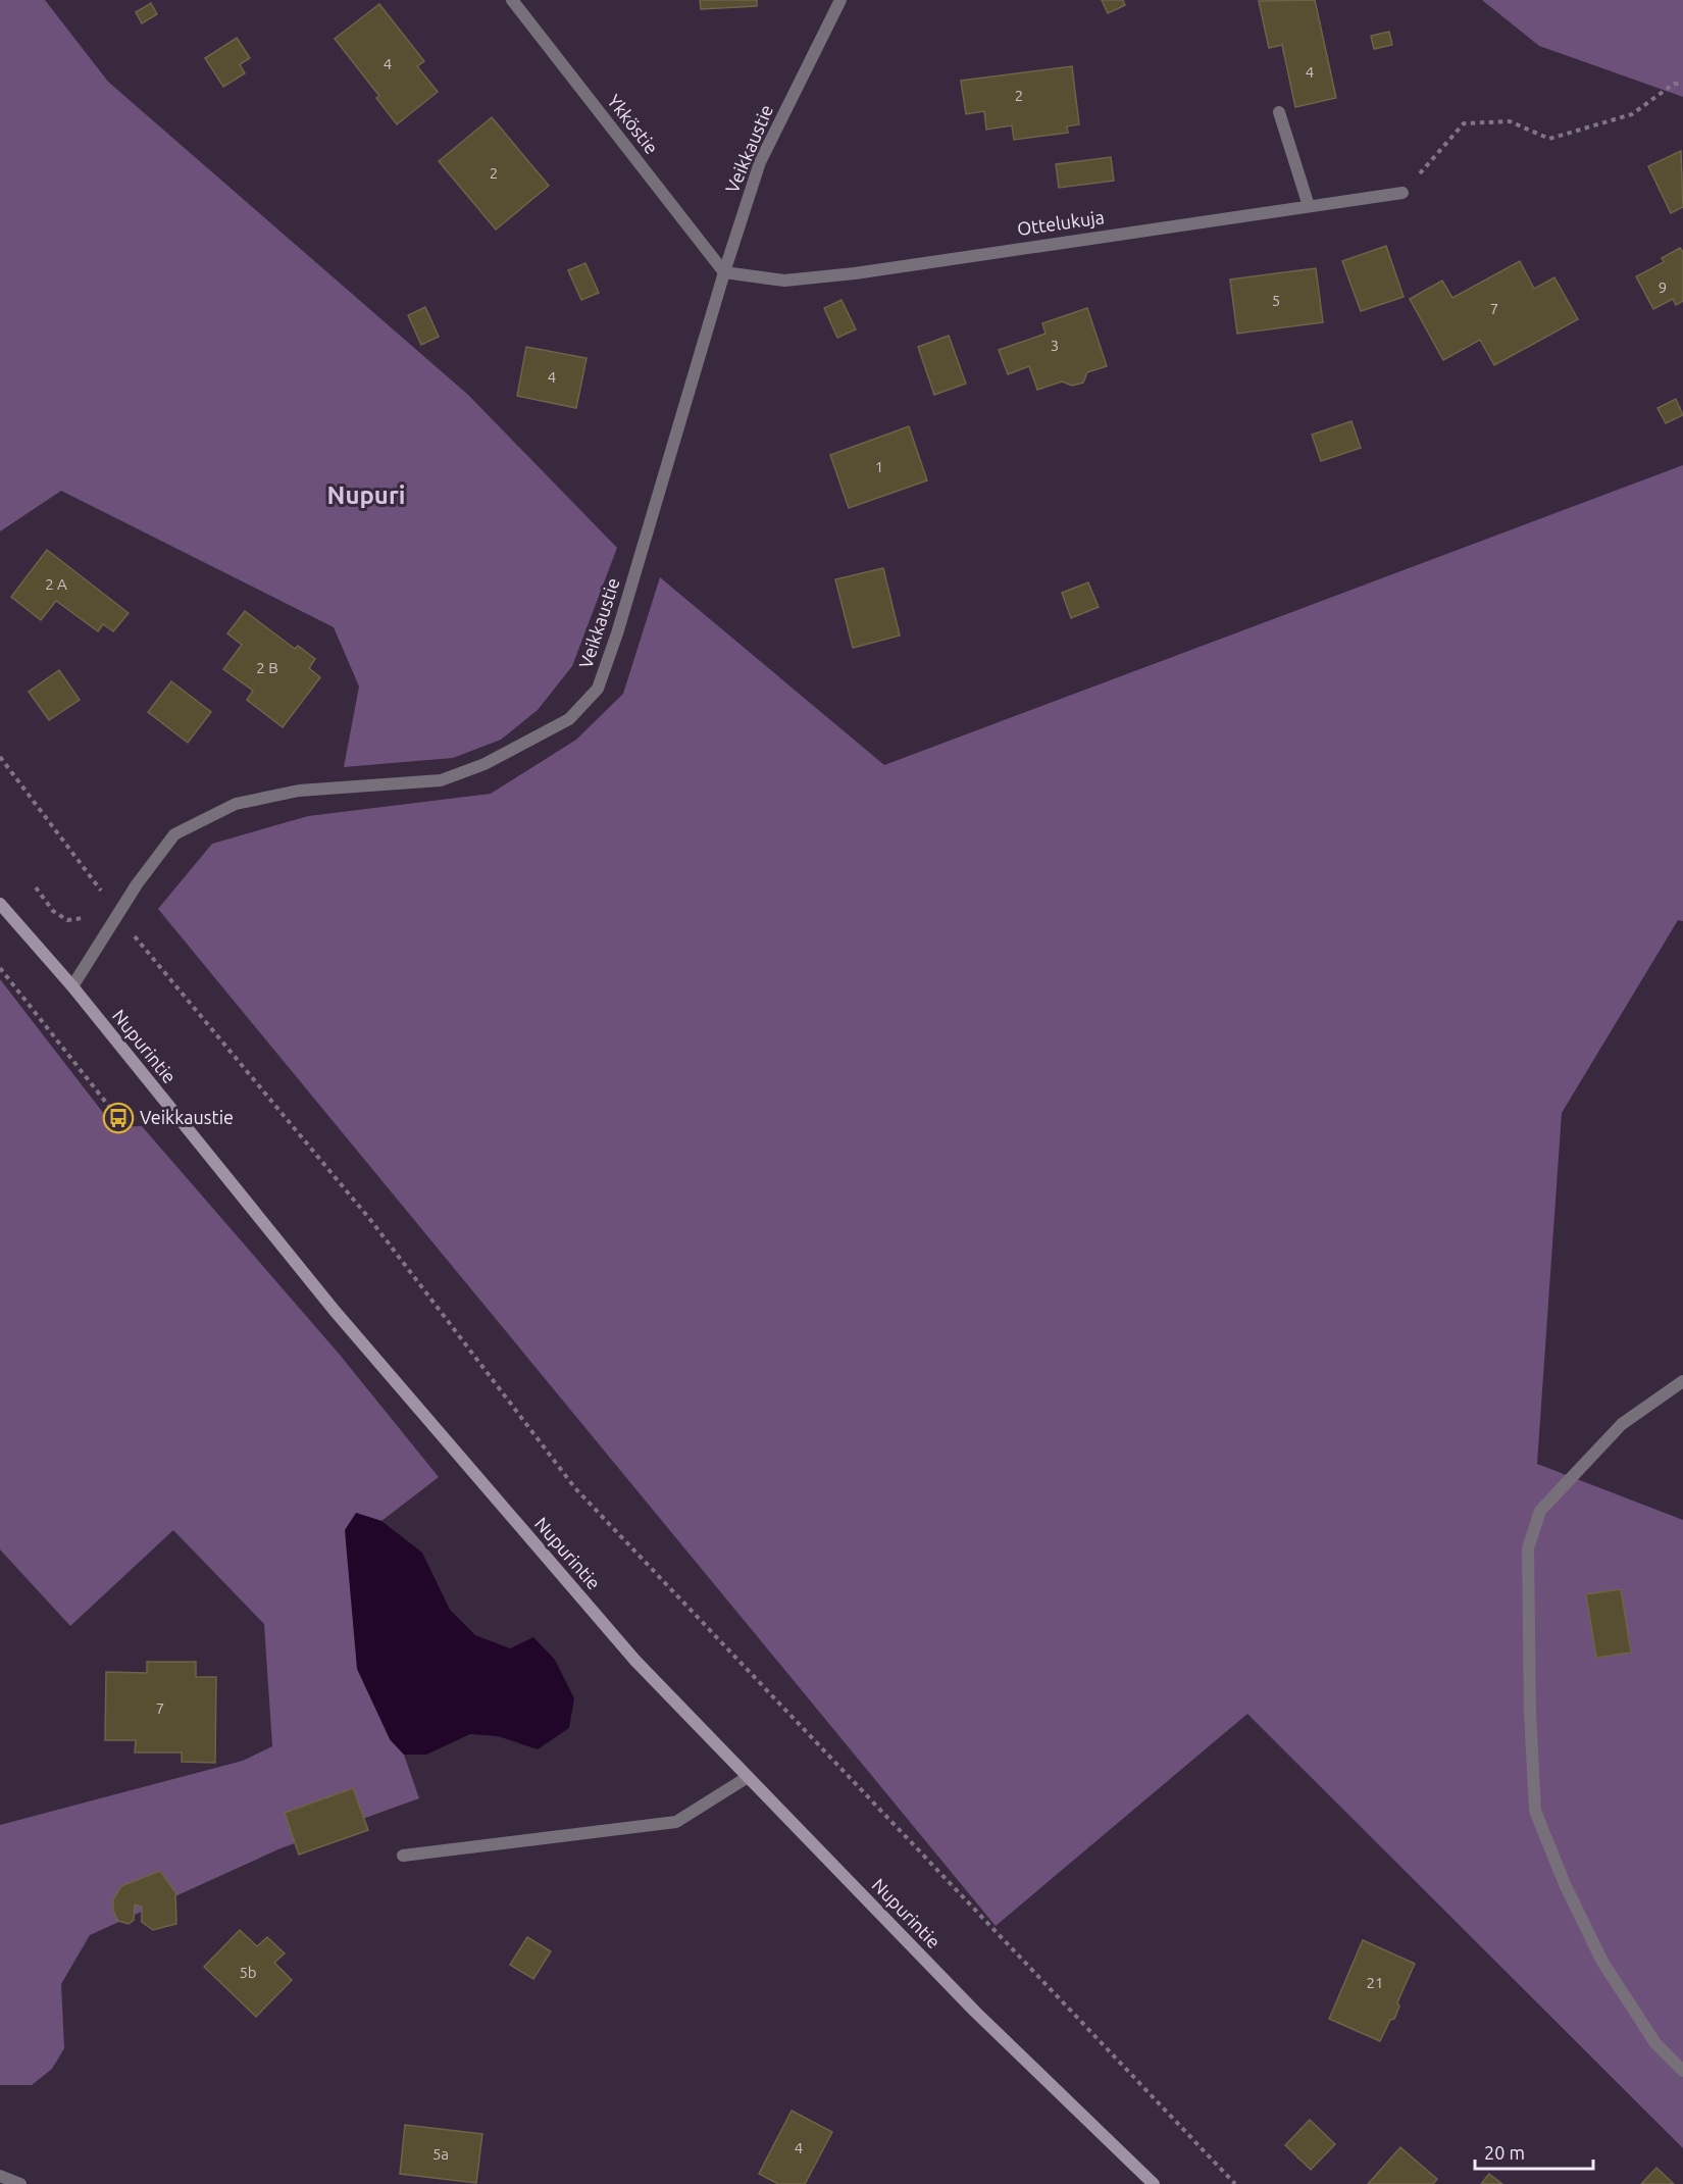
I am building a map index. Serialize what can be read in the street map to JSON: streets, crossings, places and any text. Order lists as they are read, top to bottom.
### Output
{
  "streets": {
    "main road": ["Nupurintie"],
    "street": ["Ykköstie", "Veikkaustie", "Ottelukuja"]
  },
  "crossings": [
    ["Ykköstie", "Veikkaustie"],
    ["Ykköstie", "Ottelukuja"],
    ["Veikkaustie", "Ottelukuja"],
    ["Veikkaustie", "Nupurintie"]
  ],
  "districts": ["Nupuri"],
  "places": {
    "bus stop": ["Veikkaustie"]
  },
  "house_numbers": [
    "4",
    "4",
    "2",
    "2",
    "9",
    "5",
    "7",
    "3",
    "4",
    "1",
    "2 A",
    "2 B",
    "7",
    "5b",
    "21",
    "4",
    "5a"
  ],
  "scale_bar": "20 m"
}
